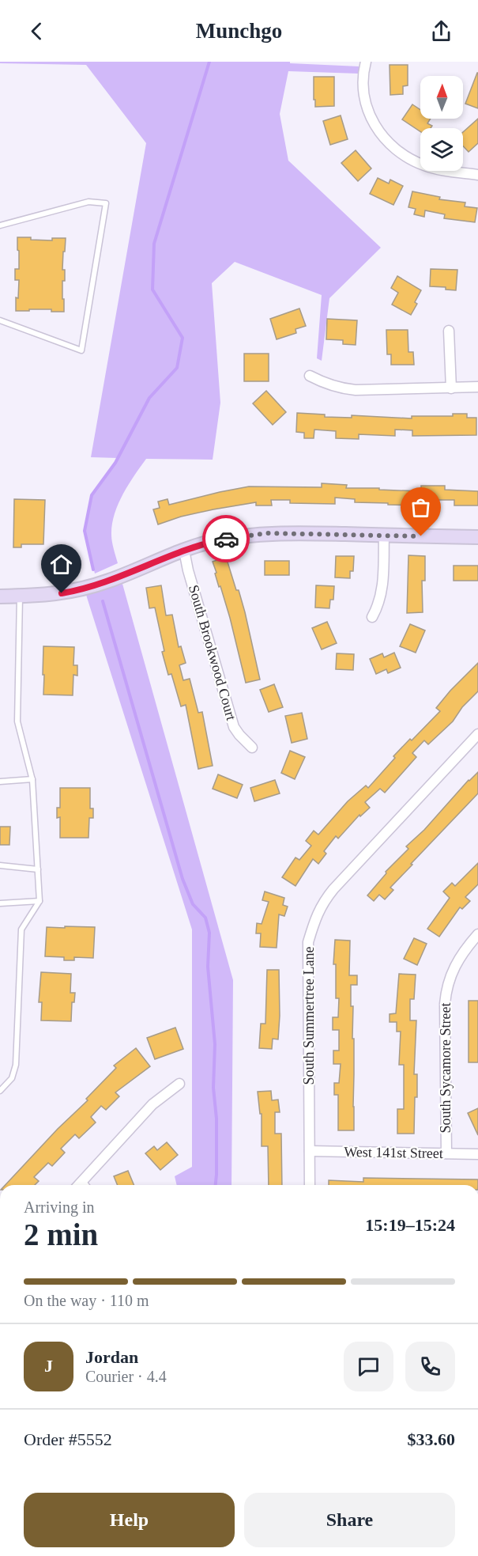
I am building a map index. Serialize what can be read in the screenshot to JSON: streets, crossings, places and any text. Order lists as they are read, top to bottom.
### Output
{
  "streets": {
    "street": [
      "South Brookwood Court",
      "South Summertree Lane",
      "South Sycamore Street",
      "West 141st Street"
    ]
  },
  "crossings": [
    ["South Summertree Lane", "West 141st Street"],
    ["South Sycamore Street", "West 141st Street"]
  ],
  "north": "top",
  "page": {
    "header": "Munchgo",
    "heading": ["2 min", "Arriving in", "15:19–15:24"],
    "panel": [
      "Jordan",
      "Courier · 4.4",
      "Order #5552",
      "$33.60"
    ],
    "bar": "On the way · 110 m",
    "round": "J",
    "buttons": ["Help", "Share"]
  }
}
